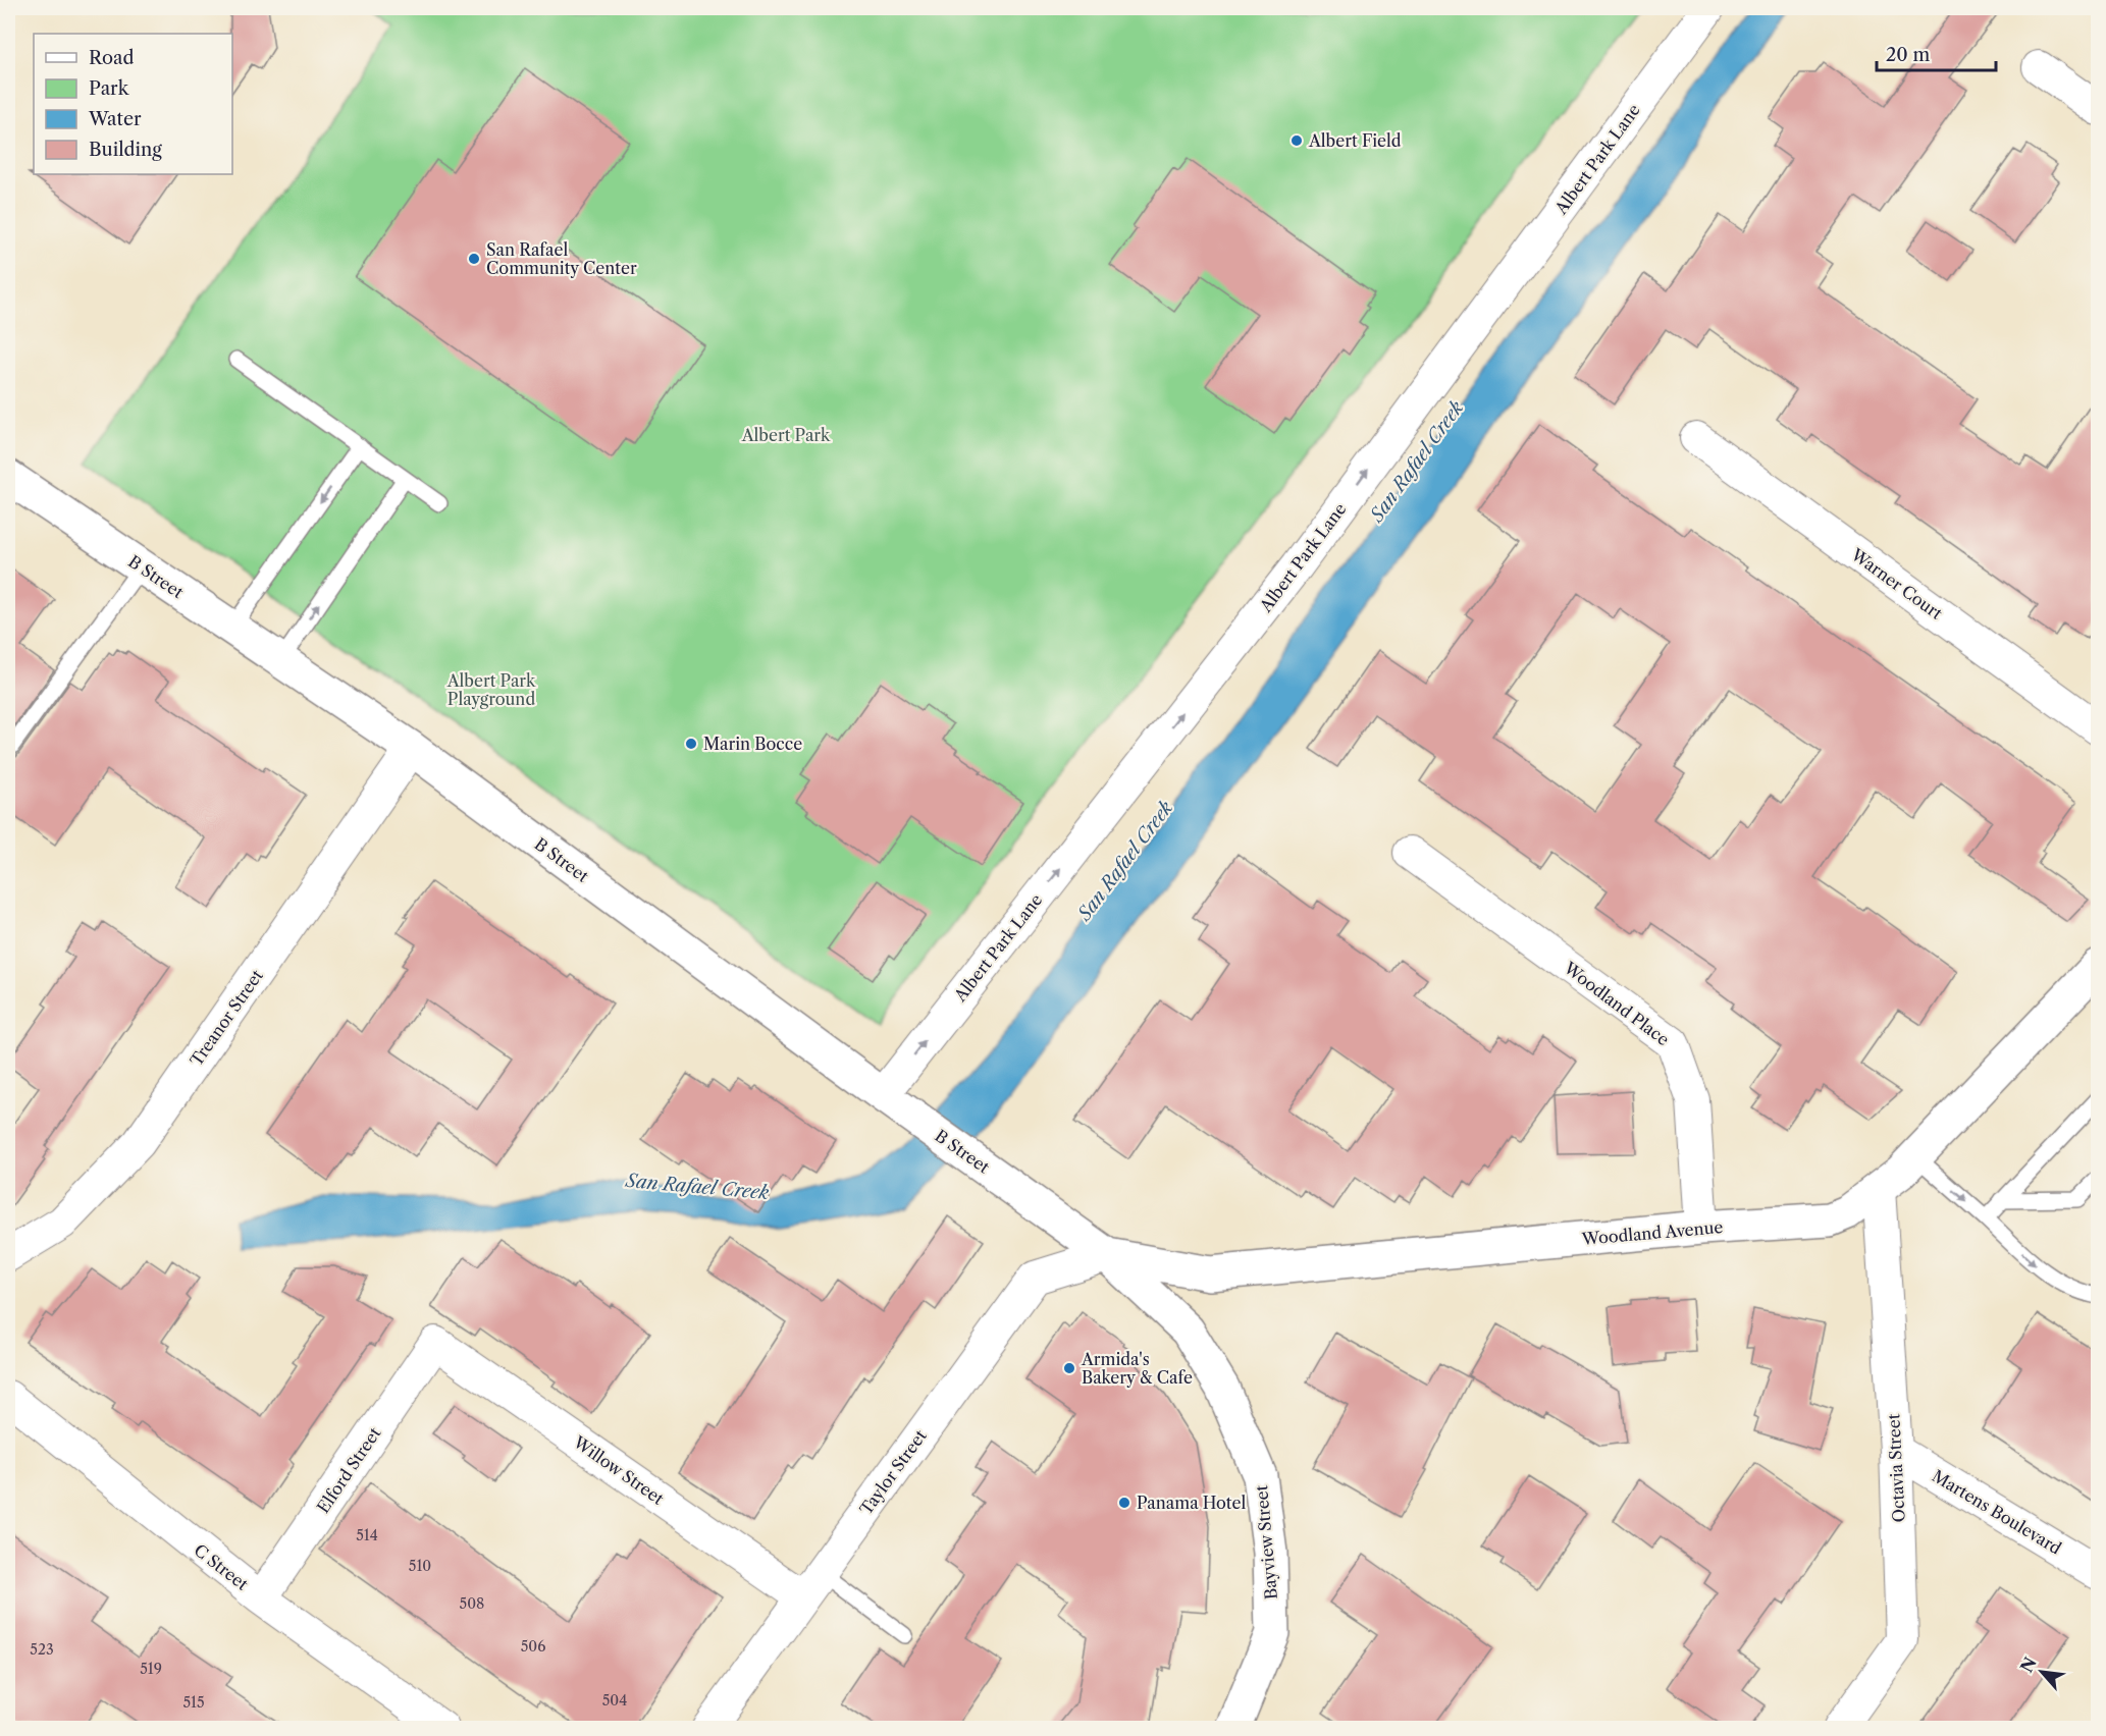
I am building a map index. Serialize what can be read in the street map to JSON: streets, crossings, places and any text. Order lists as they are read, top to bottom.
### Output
{
  "streets": {
    "street": [
      "Albert Park Lane",
      "B Street",
      "Warner Court",
      "Woodland Place",
      "Treanor Street",
      "Woodland Avenue",
      "Octavia Street",
      "Elford Street",
      "Willow Street",
      "Taylor Street",
      "Martens Boulevard",
      "Bayview Street",
      "C Street"
    ]
  },
  "crossings": [
    ["Albert Park Lane", "B Street"],
    ["B Street", "Treanor Street"],
    ["B Street", "Woodland Avenue"],
    ["B Street", "Taylor Street"],
    ["B Street", "Bayview Street"],
    ["Woodland Place", "Woodland Avenue"],
    ["Woodland Avenue", "Octavia Street"],
    ["Woodland Avenue", "Taylor Street"],
    ["Woodland Avenue", "Bayview Street"],
    ["Octavia Street", "Martens Boulevard"],
    ["Elford Street", "Willow Street"],
    ["Elford Street", "C Street"],
    ["Willow Street", "Taylor Street"],
    ["Taylor Street", "Bayview Street"]
  ],
  "one_way": ["Albert Park Lane"],
  "water": ["San Rafael Creek"],
  "parks": ["Albert Park", "Albert Park Playground"],
  "places": [
    "Albert Field",
    "San Rafael Community Center",
    "Marin Bocce",
    "Armida's Bakery & Cafe",
    "Panama Hotel"
  ],
  "house_numbers": [
    "514",
    "510",
    "508",
    "506",
    "523",
    "519",
    "504",
    "515"
  ],
  "legend": [
    "Road",
    "Park",
    "Water",
    "Building"
  ],
  "scale_bar": "20 m",
  "north": "top left"
}
